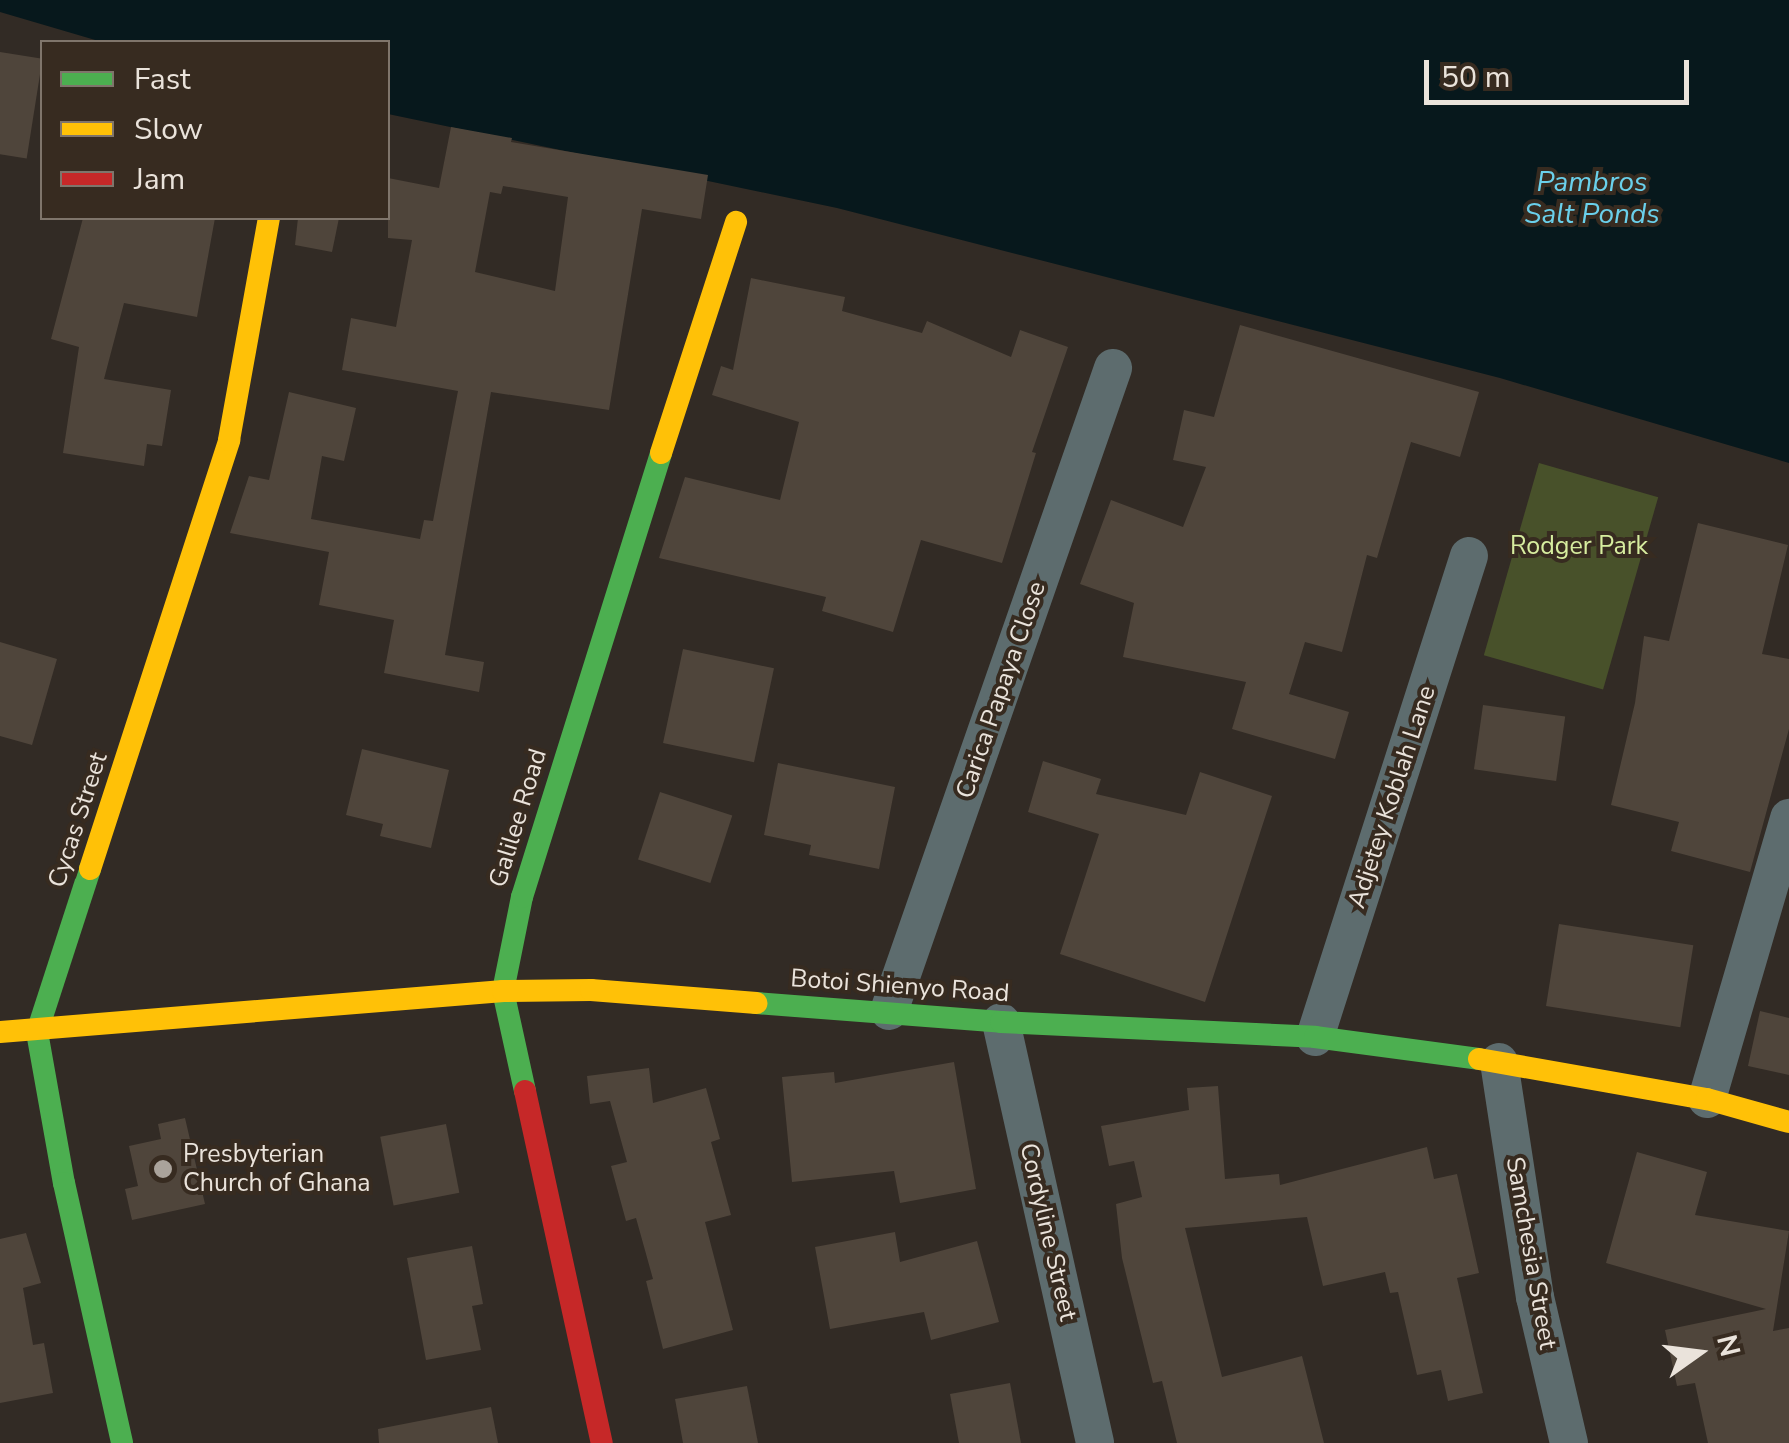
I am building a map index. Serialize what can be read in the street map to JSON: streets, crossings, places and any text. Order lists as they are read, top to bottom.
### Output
{
  "streets": {
    "street": [
      "Carica Papaya Close",
      "Adjetey Koblah Lane",
      "Galilee Road",
      "Cycas Street",
      "Botoi Shienyo Road",
      "Cordyline Street",
      "Samchesia Street"
    ]
  },
  "crossings": [
    ["Carica Papaya Close", "Botoi Shienyo Road"],
    ["Adjetey Koblah Lane", "Botoi Shienyo Road"],
    ["Galilee Road", "Botoi Shienyo Road"],
    ["Cycas Street", "Botoi Shienyo Road"],
    ["Botoi Shienyo Road", "Cordyline Street"],
    ["Botoi Shienyo Road", "Samchesia Street"]
  ],
  "water": ["Pambros Salt Ponds"],
  "parks": ["Rodger Park"],
  "places": ["Presbyterian Church of Ghana"],
  "legend": ["Fast", "Slow", "Jam"],
  "scale_bar": "50 m",
  "north": "right"
}
